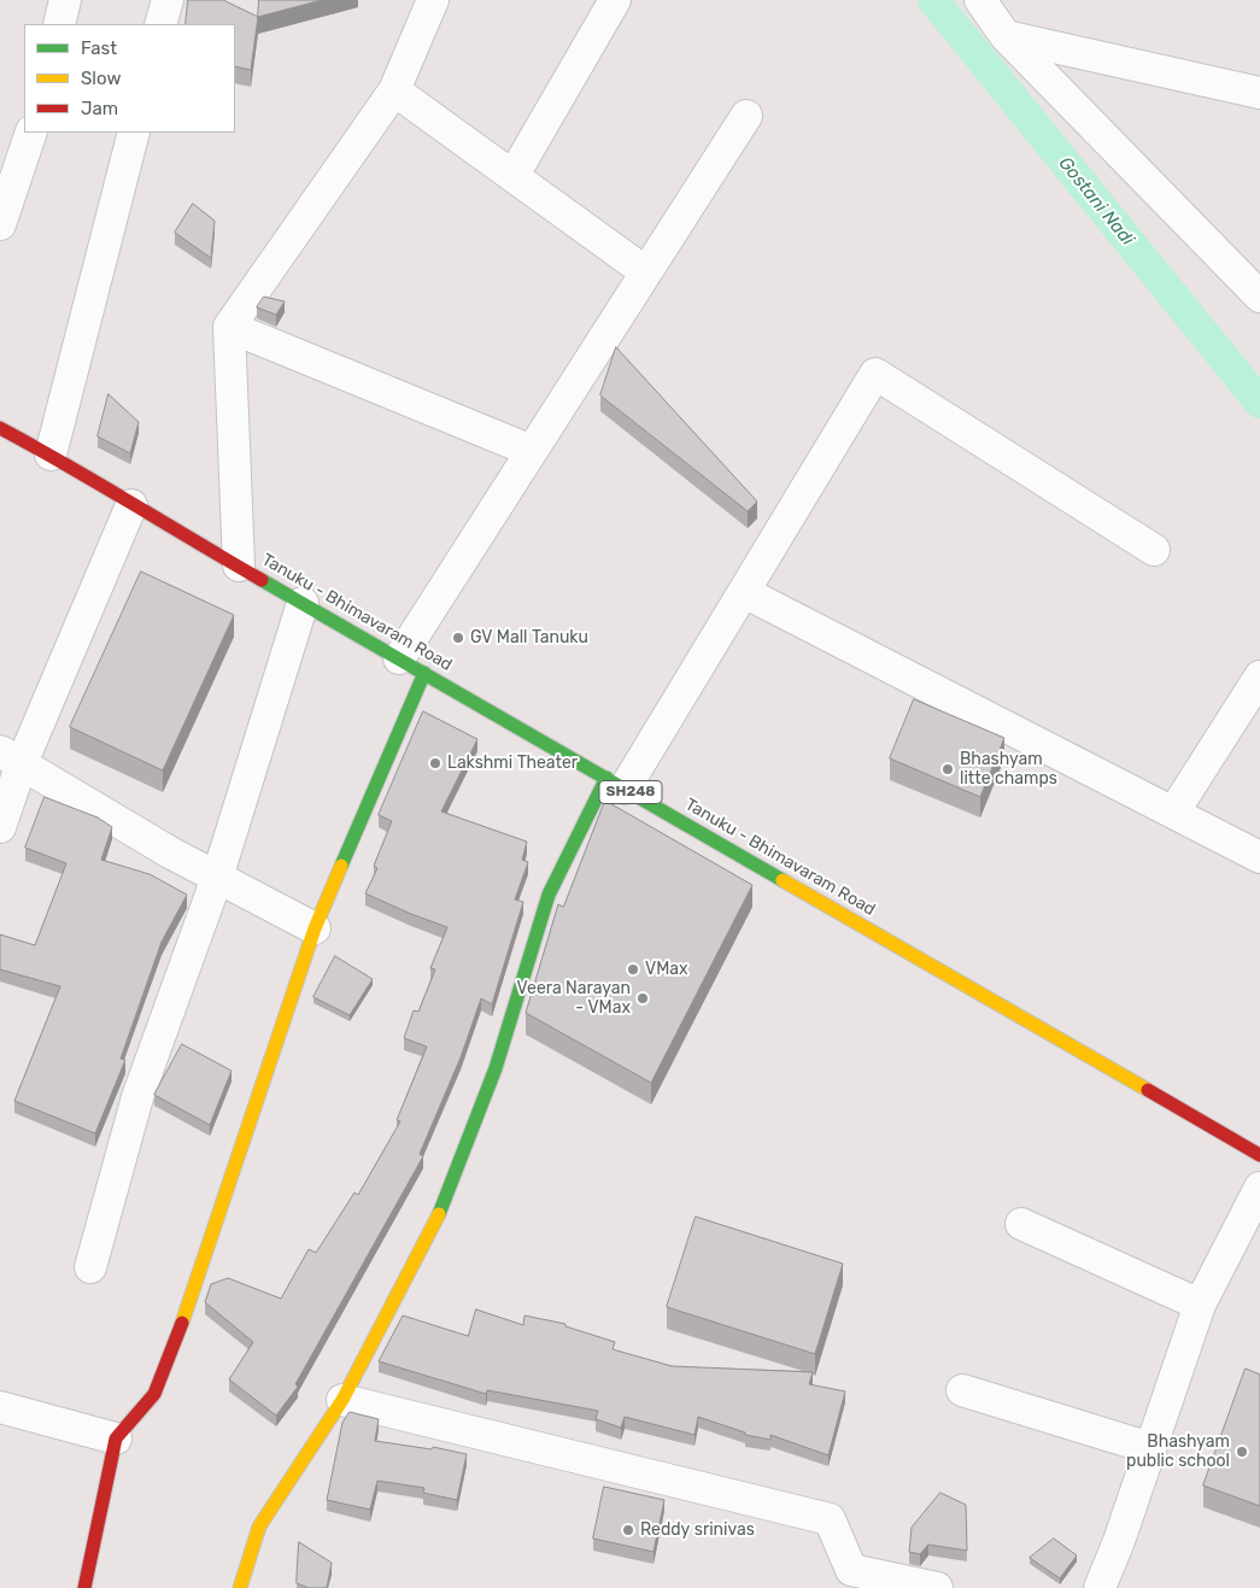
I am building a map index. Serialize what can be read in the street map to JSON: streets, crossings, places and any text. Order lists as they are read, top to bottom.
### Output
{
  "streets": {
    "street": ["Tanuku - Bhimavaram Road", "SH248"]
  },
  "water": ["Gostani Nadi"],
  "places": [
    "GV Mall Tanuku",
    "Lakshmi Theater",
    "Bhashyam litte champs",
    "VMax",
    "Veera Narayan - VMax",
    "Bhashyam public school",
    "Reddy srinivas"
  ],
  "legend": ["Fast", "Slow", "Jam"]
}
